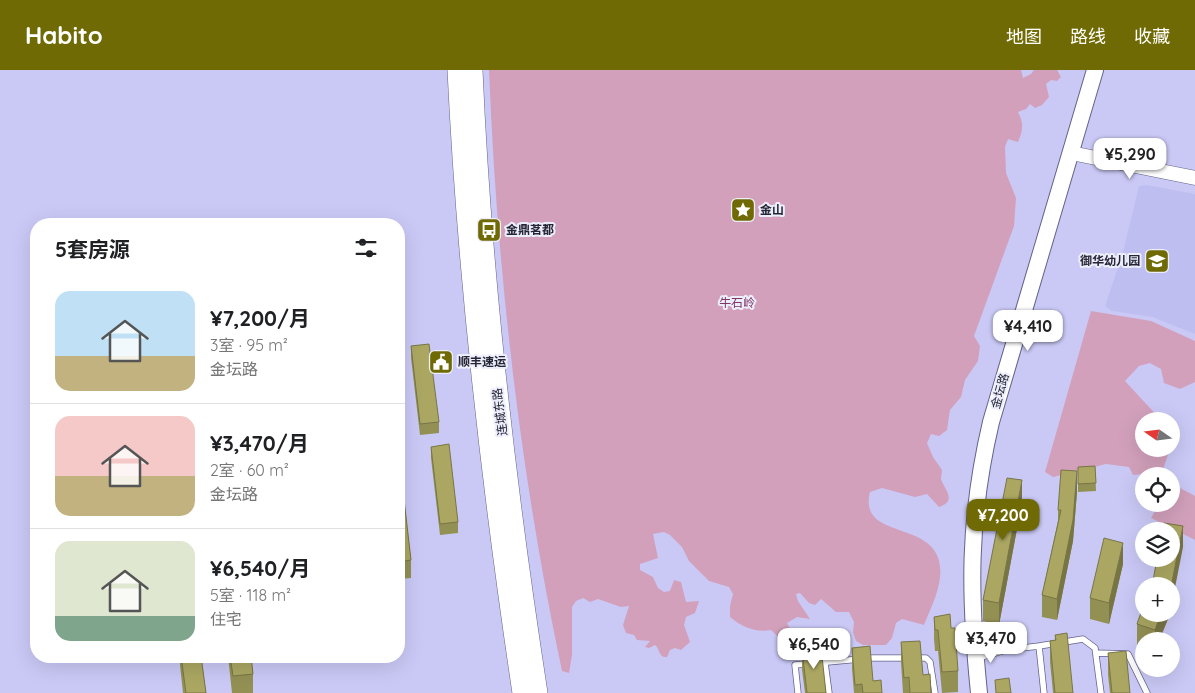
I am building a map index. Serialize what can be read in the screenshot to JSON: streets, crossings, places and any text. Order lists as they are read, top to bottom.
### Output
{
  "streets": {
    "main road": ["金坛路", "连城东路"]
  },
  "parks": ["牛石岭"],
  "places": {
    "place": ["金山"],
    "bus stop": ["金鼎茗都"],
    "school or university": ["御华幼儿园"],
    "public building": ["顺丰速运"]
  },
  "north": "left",
  "page": {
    "header": "Habito",
    "nav": ["地图", "路线", "收藏"],
    "price": [
      "¥5,290",
      "¥4,410",
      "¥7,200",
      "¥3,470",
      "¥6,540"
    ],
    "heading": "5套房源",
    "list": [
      {
        "name": "¥7,200/月",
        "note": "3室 · 95 m² · 金坛路"
      },
      {
        "name": "¥3,470/月",
        "note": "2室 · 60 m² · 金坛路"
      },
      {
        "name": "¥6,540/月",
        "note": "5室 · 118 m² · 住宅"
      }
    ],
    "map_buttons": ["+", "−"]
  }
}
